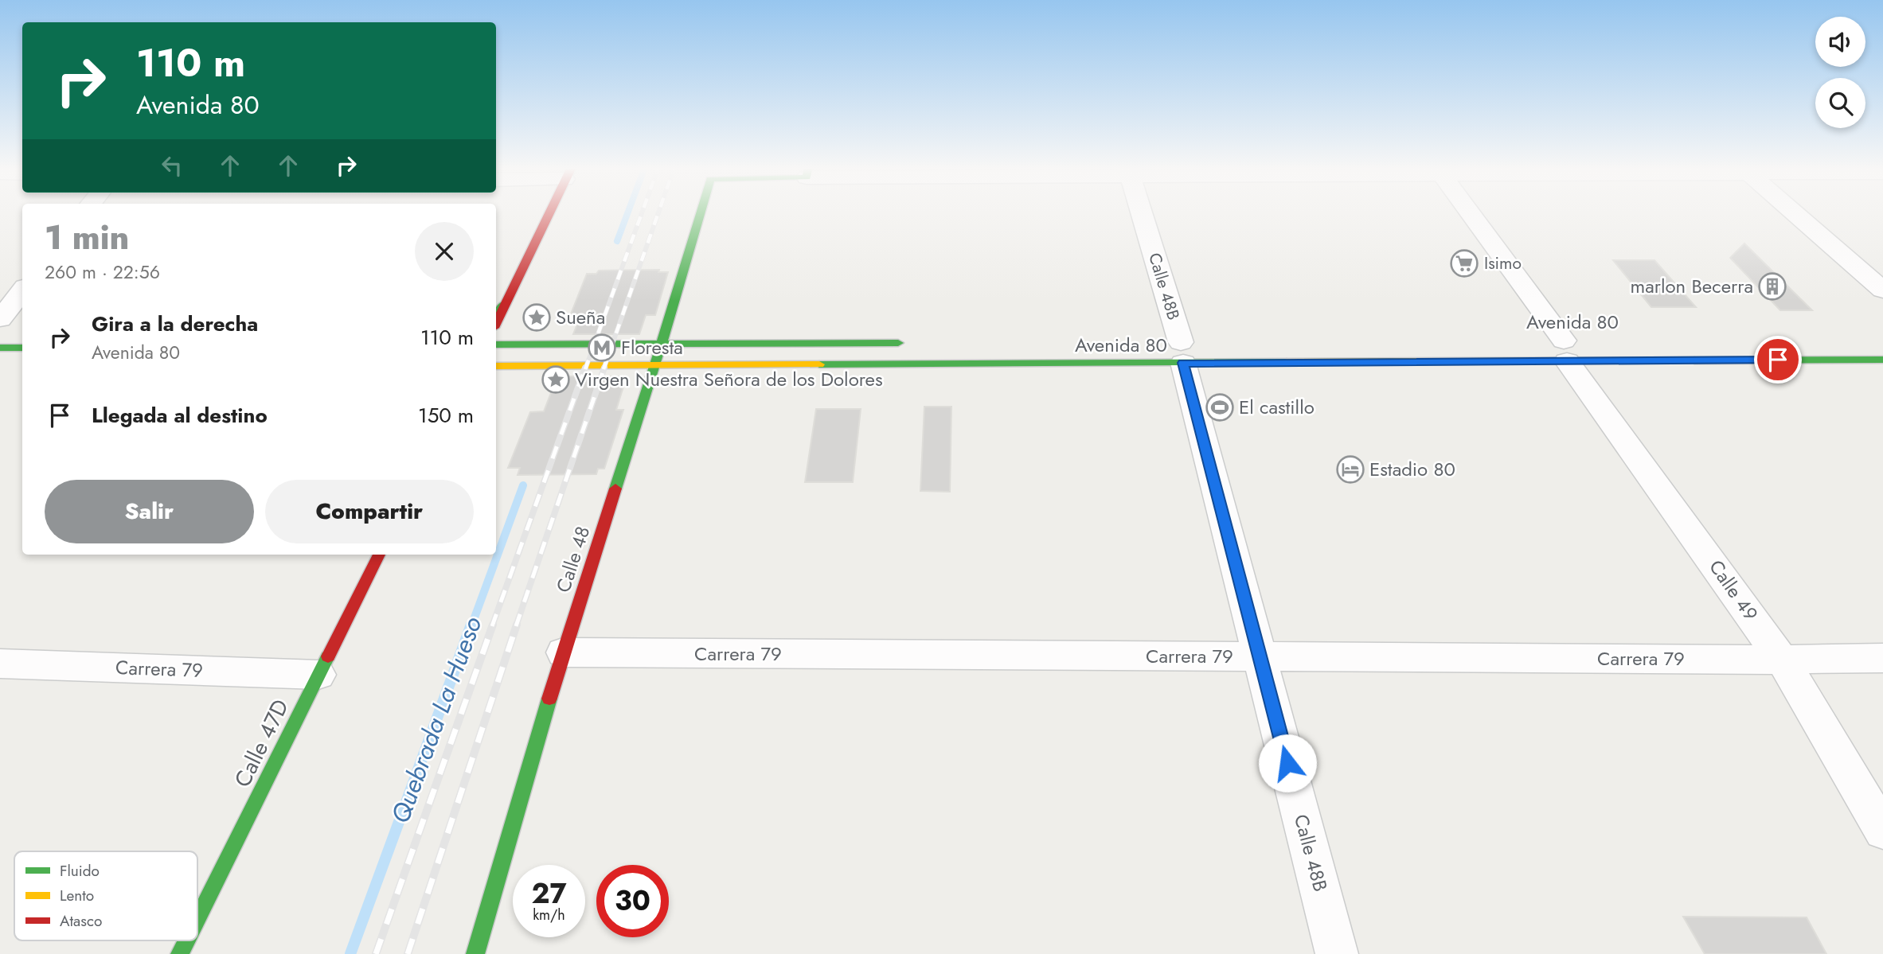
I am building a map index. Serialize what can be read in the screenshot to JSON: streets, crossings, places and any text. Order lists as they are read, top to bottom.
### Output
{
  "streets": {
    "main road": ["Avenida 80", "Calle 48", "Calle 47D"],
    "street": ["Calle 48B", "Calle 49", "Carrera 79"]
  },
  "crossings": [
    ["Calle 48B", "Avenida 80"],
    ["Calle 48B", "Carrera 79"],
    ["Avenida 80", "Calle 48"],
    ["Avenida 80", "Calle 49"],
    ["Calle 48", "Carrera 79"],
    ["Calle 49", "Carrera 79"],
    ["Carrera 79", "Calle 47D"]
  ],
  "water": ["Quebrada La Hueso"],
  "places": {
    "supermarket": ["Isimo"],
    "building": ["marlon Becerra"],
    "place": ["Sueña", "Virgen Nuestra Señora de los Dolores"],
    "metro station": ["Floresta"],
    "sports": ["El castillo"],
    "hotel": ["Estadio 80"]
  },
  "legend": ["Fluido", "Lento", "Atasco"],
  "page": {
    "turn": ["110 m", "Avenida 80"],
    "heading": ["1 min", "260 m · 22:56"],
    "list": [
      {
        "name": "Gira a la derecha",
        "note": "Avenida 80",
        "value": "110 m"
      },
      {
        "name": "Llegada al destino",
        "value": "150 m"
      }
    ],
    "buttons": ["Salir", "Compartir"],
    "speed": "27 km/h",
    "limit": "30"
  }
}
